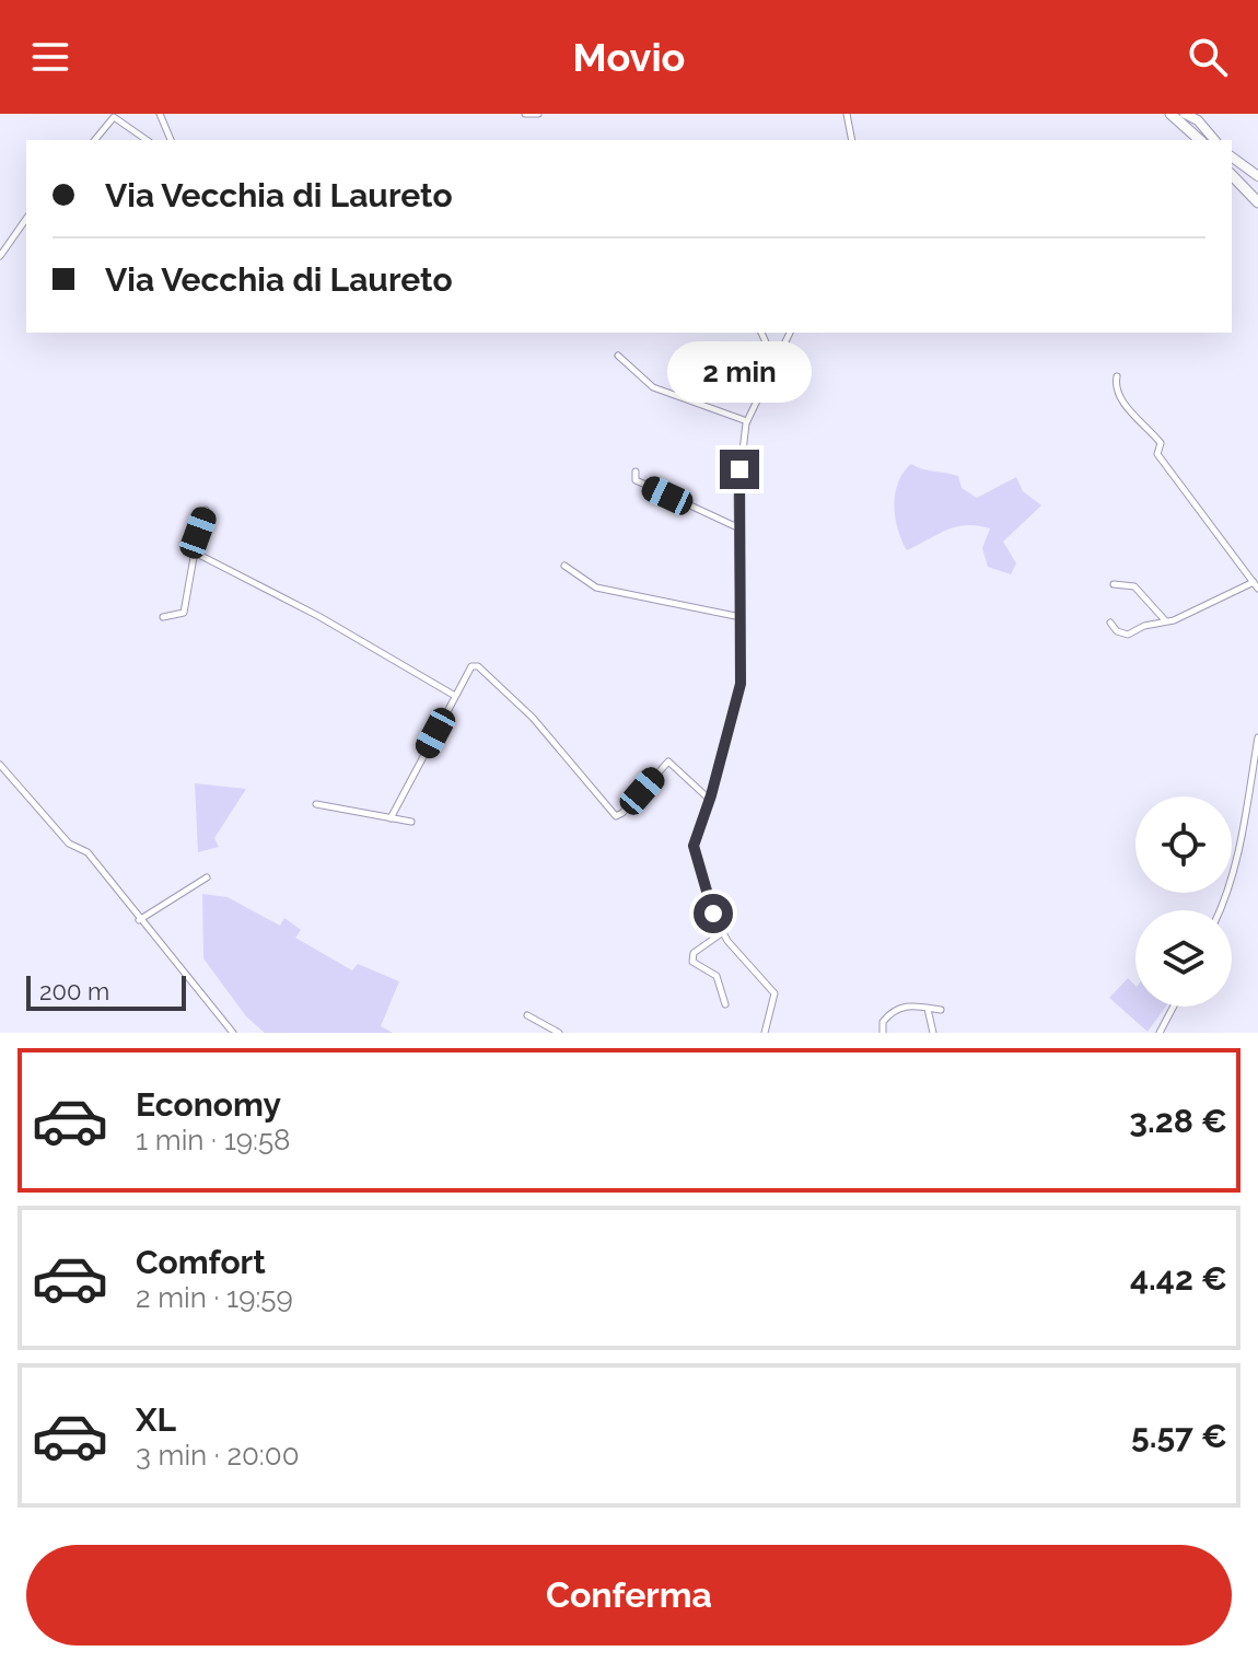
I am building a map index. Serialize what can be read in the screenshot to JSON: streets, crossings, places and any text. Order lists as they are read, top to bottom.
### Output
{
  "scale_bar": "200 m",
  "page": {
    "header": "Movio",
    "banner": ["Via Vecchia di Laureto", "Via Vecchia di Laureto"],
    "bubble": "2 min",
    "scale": "200 m",
    "list": [
      {
        "name": "Economy",
        "note": "1 min · 19:58",
        "value": "3.28 €"
      },
      {
        "name": "Comfort",
        "note": "2 min · 19:59",
        "value": "4.42 €"
      },
      {
        "name": "XL",
        "note": "3 min · 20:00",
        "value": "5.57 €"
      }
    ],
    "buttons": "Conferma"
  }
}
